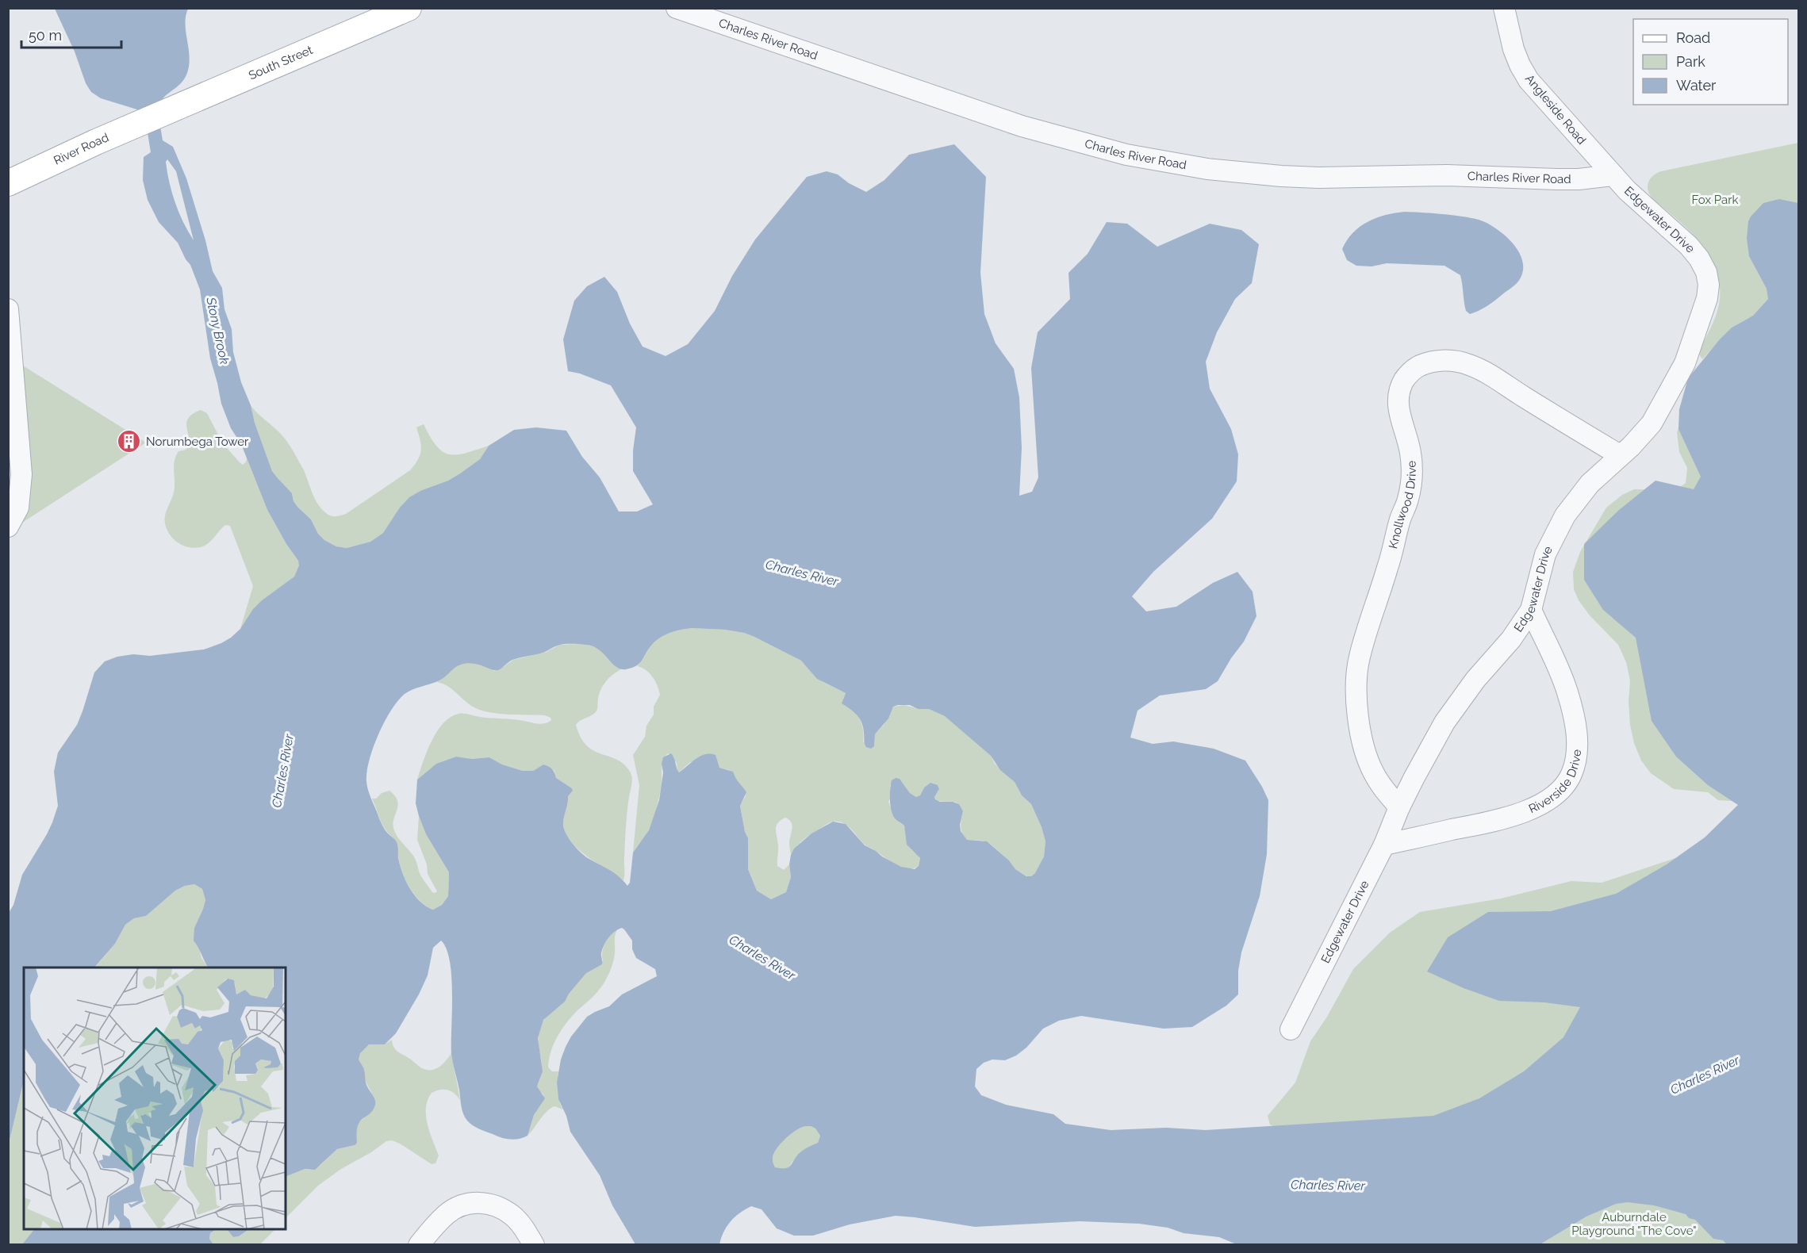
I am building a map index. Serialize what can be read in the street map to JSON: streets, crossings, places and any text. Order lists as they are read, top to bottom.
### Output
{
  "streets": {
    "main road": ["South Street", "River Road"],
    "street": [
      "Charles River Road",
      "Angleside Road",
      "Edgewater Drive",
      "Knollwood Drive",
      "Riverside Drive"
    ]
  },
  "crossings": [
    ["Charles River Road", "Angleside Road"],
    ["Charles River Road", "Edgewater Drive"],
    ["South Street", "River Road"],
    ["Angleside Road", "Edgewater Drive"],
    ["Edgewater Drive", "Knollwood Drive"],
    ["Edgewater Drive", "Riverside Drive"]
  ],
  "water": ["Stony Brook", "Charles River"],
  "parks": ["Fox Park", "Auburndale Playground \"The Cove\""],
  "places": {
    "building": ["Norumbega Tower"]
  },
  "legend": ["Road", "Park", "Water"],
  "scale_bar": "50 m"
}
